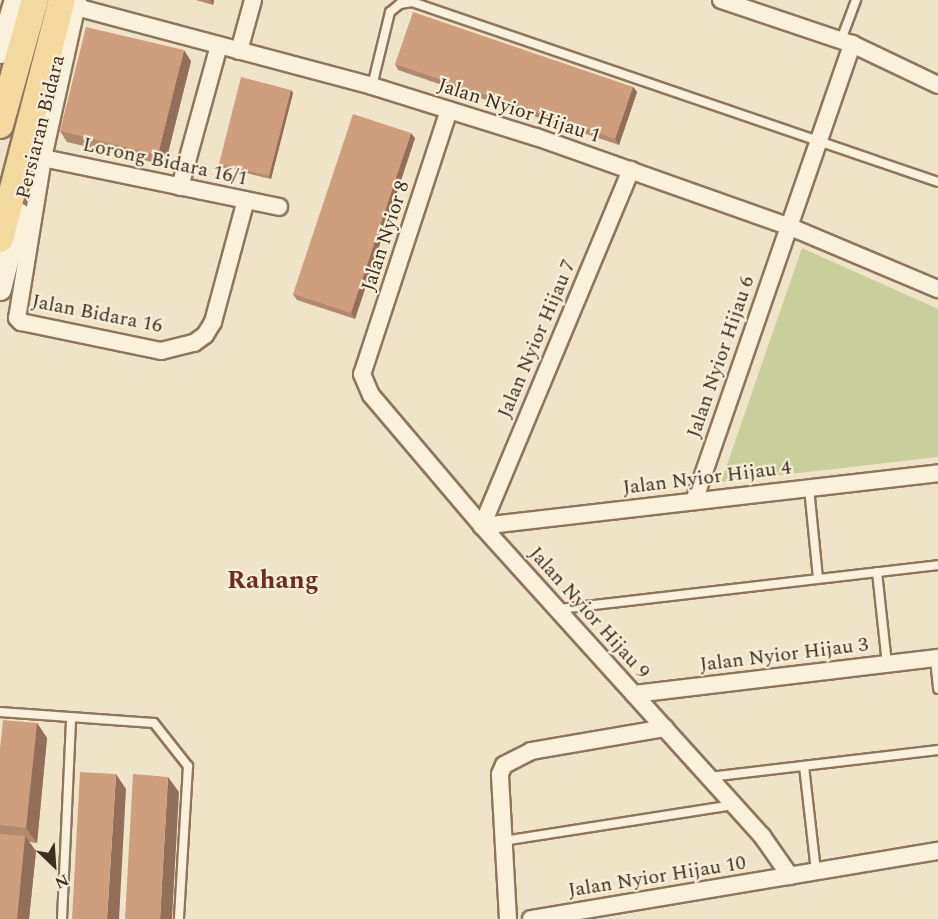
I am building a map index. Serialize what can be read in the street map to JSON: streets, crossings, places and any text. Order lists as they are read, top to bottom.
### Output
{
  "streets": {
    "main road": ["Persiaran Bidara"],
    "street": [
      "Jalan Nyior Hijau 1",
      "Lorong Bidara 16/1",
      "Jalan Nyior 8",
      "Jalan Bidara 16",
      "Jalan Nyior Hijau 7",
      "Jalan Nyior Hijau 6",
      "Jalan Nyior Hijau 4",
      "Jalan Nyior Hijau 9",
      "Jalan Nyior Hijau 3",
      "Jalan Nyior Hijau 10"
    ]
  },
  "crossings": [
    ["Jalan Nyior Hijau 1", "Persiaran Bidara"],
    ["Jalan Nyior Hijau 1", "Jalan Nyior 8"],
    ["Jalan Nyior Hijau 1", "Jalan Nyior Hijau 7"],
    ["Jalan Nyior Hijau 1", "Jalan Nyior Hijau 6"],
    ["Lorong Bidara 16/1", "Jalan Bidara 16"],
    ["Jalan Nyior 8", "Jalan Nyior Hijau 9"],
    ["Jalan Nyior Hijau 7", "Jalan Nyior Hijau 4"],
    ["Jalan Nyior Hijau 7", "Jalan Nyior Hijau 9"],
    ["Jalan Nyior Hijau 6", "Jalan Nyior Hijau 4"],
    ["Jalan Nyior Hijau 4", "Jalan Nyior Hijau 9"],
    ["Jalan Nyior Hijau 9", "Jalan Nyior Hijau 3"],
    ["Jalan Nyior Hijau 9", "Jalan Nyior Hijau 10"]
  ],
  "districts": ["Rahang"],
  "north": "bottom right"
}
